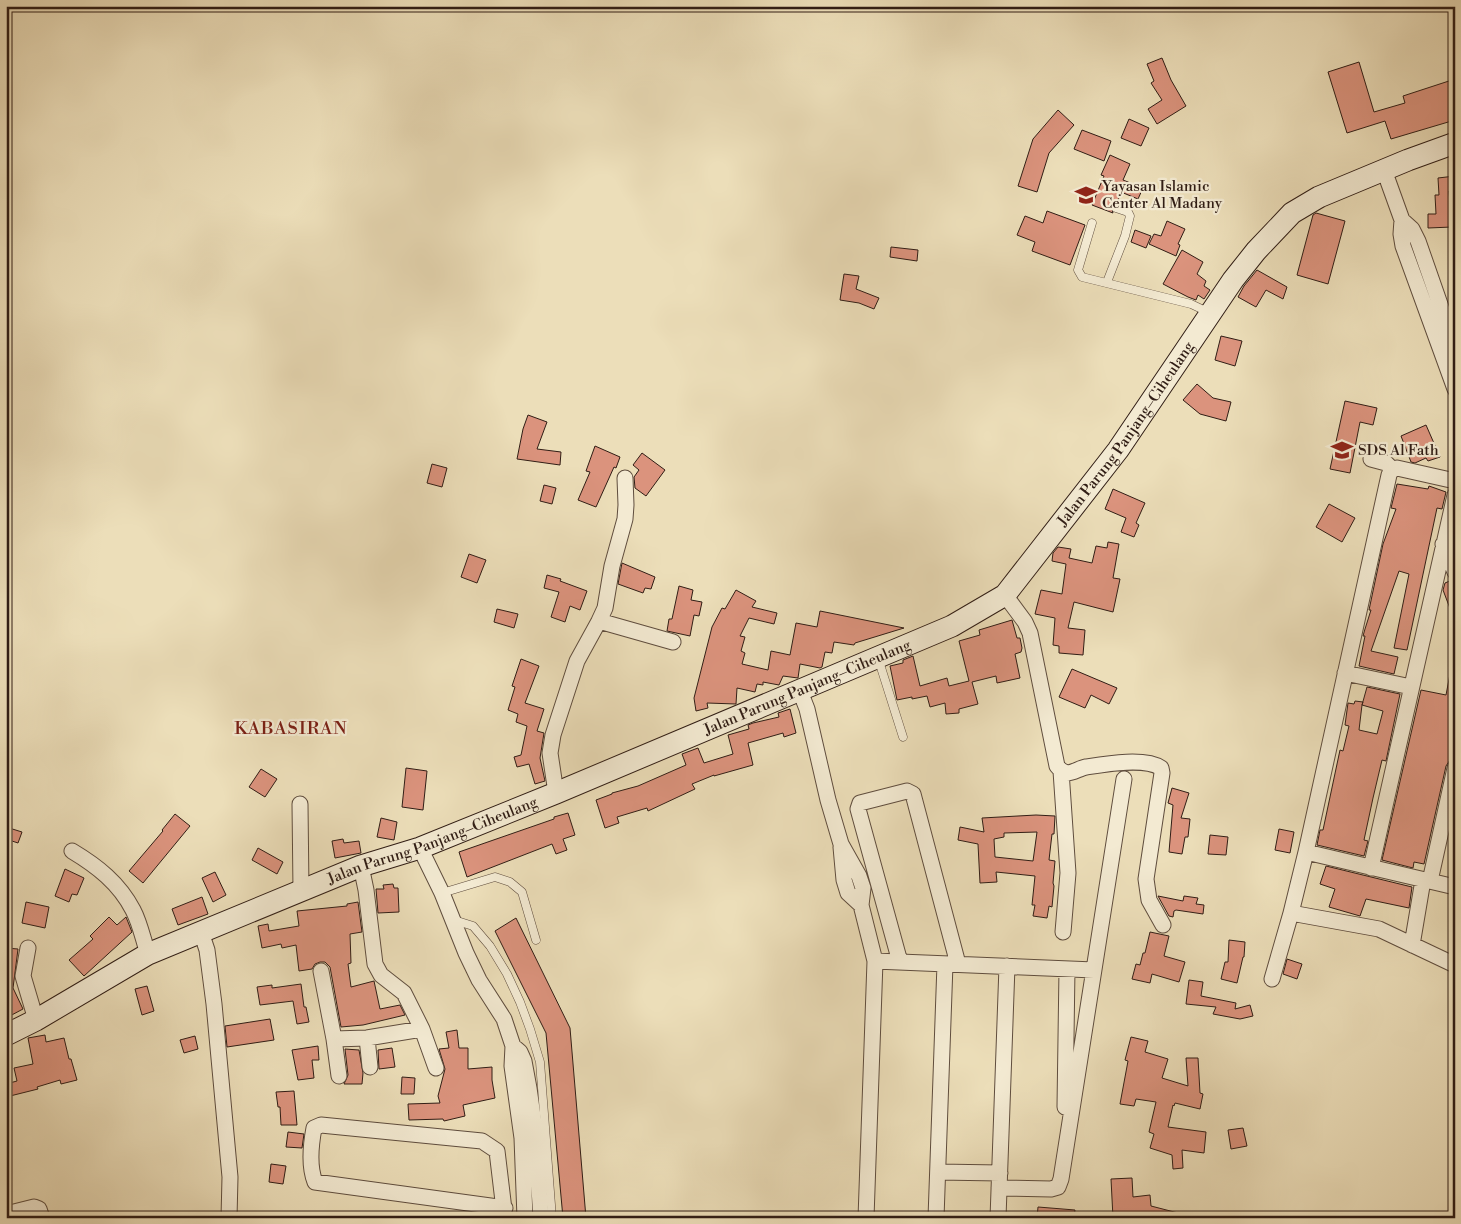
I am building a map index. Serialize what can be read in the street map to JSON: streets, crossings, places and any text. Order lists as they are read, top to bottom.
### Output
{
  "streets": {
    "street": ["Jalan Parung Panjang–Ciheulang"]
  },
  "districts": ["KABASIRAN"],
  "places": {
    "school or university": ["Yayasan Islamic Center Al Madany", "SDS Al Fath"]
  }
}
